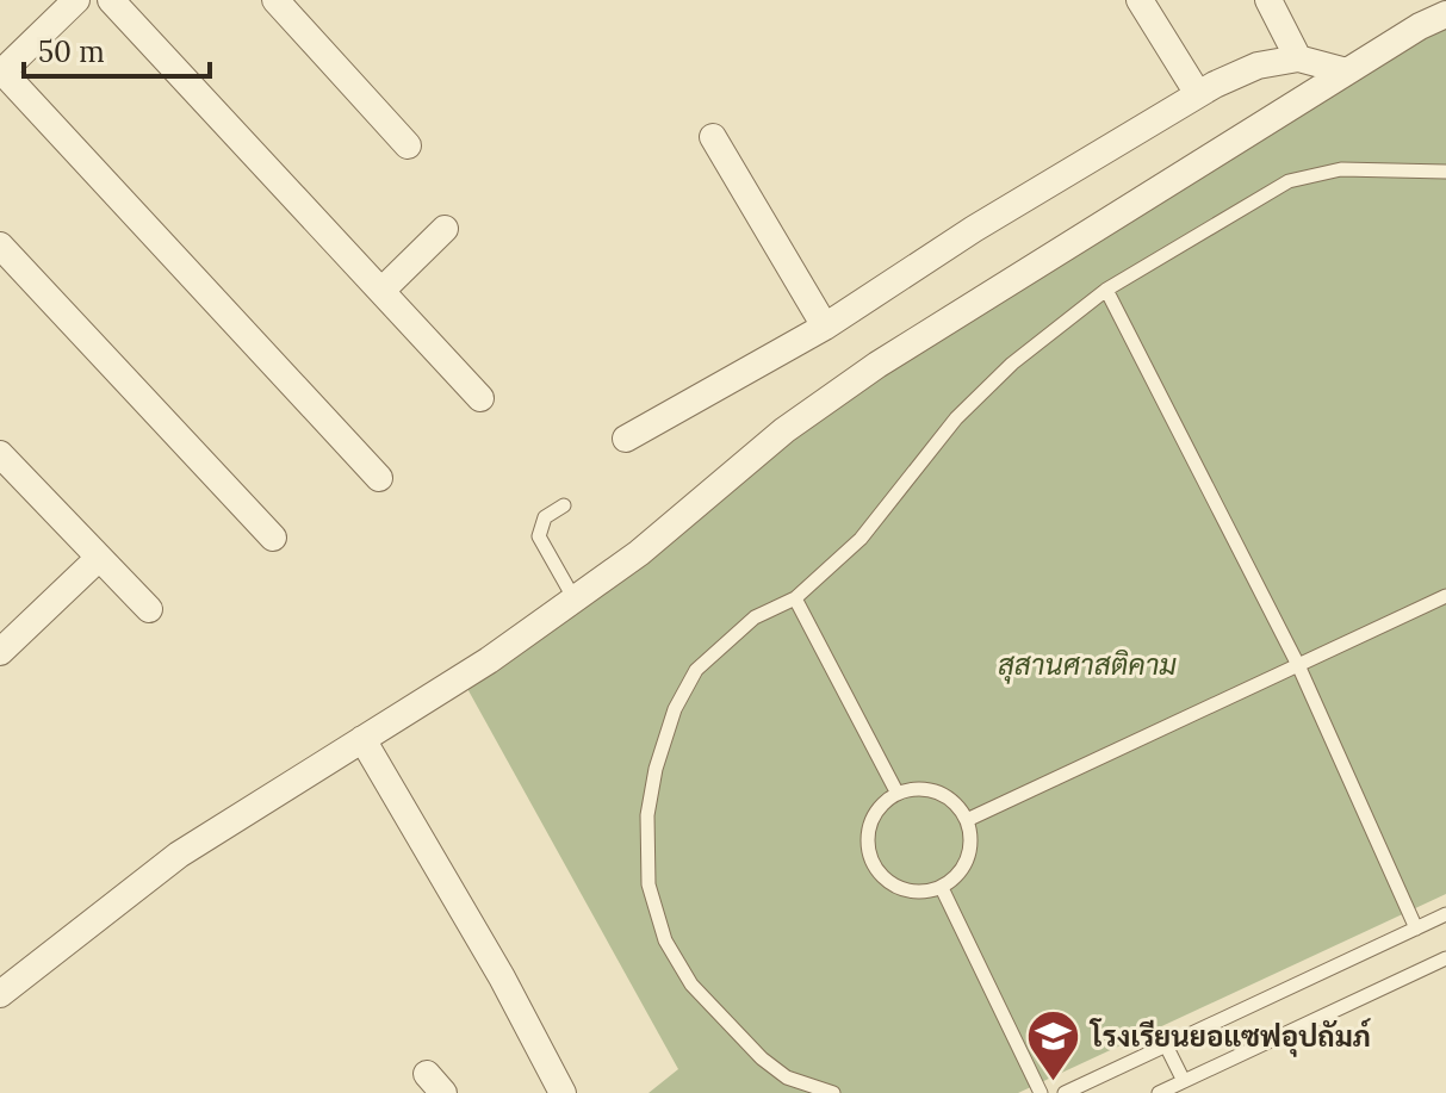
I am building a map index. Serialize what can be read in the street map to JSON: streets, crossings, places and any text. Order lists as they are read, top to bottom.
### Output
{
  "parks": ["สุสานศาสติคาม"],
  "places": {
    "school or university": ["โรงเรียนยอแซฟอุปถัมภ์"]
  },
  "scale_bar": "50 m"
}
